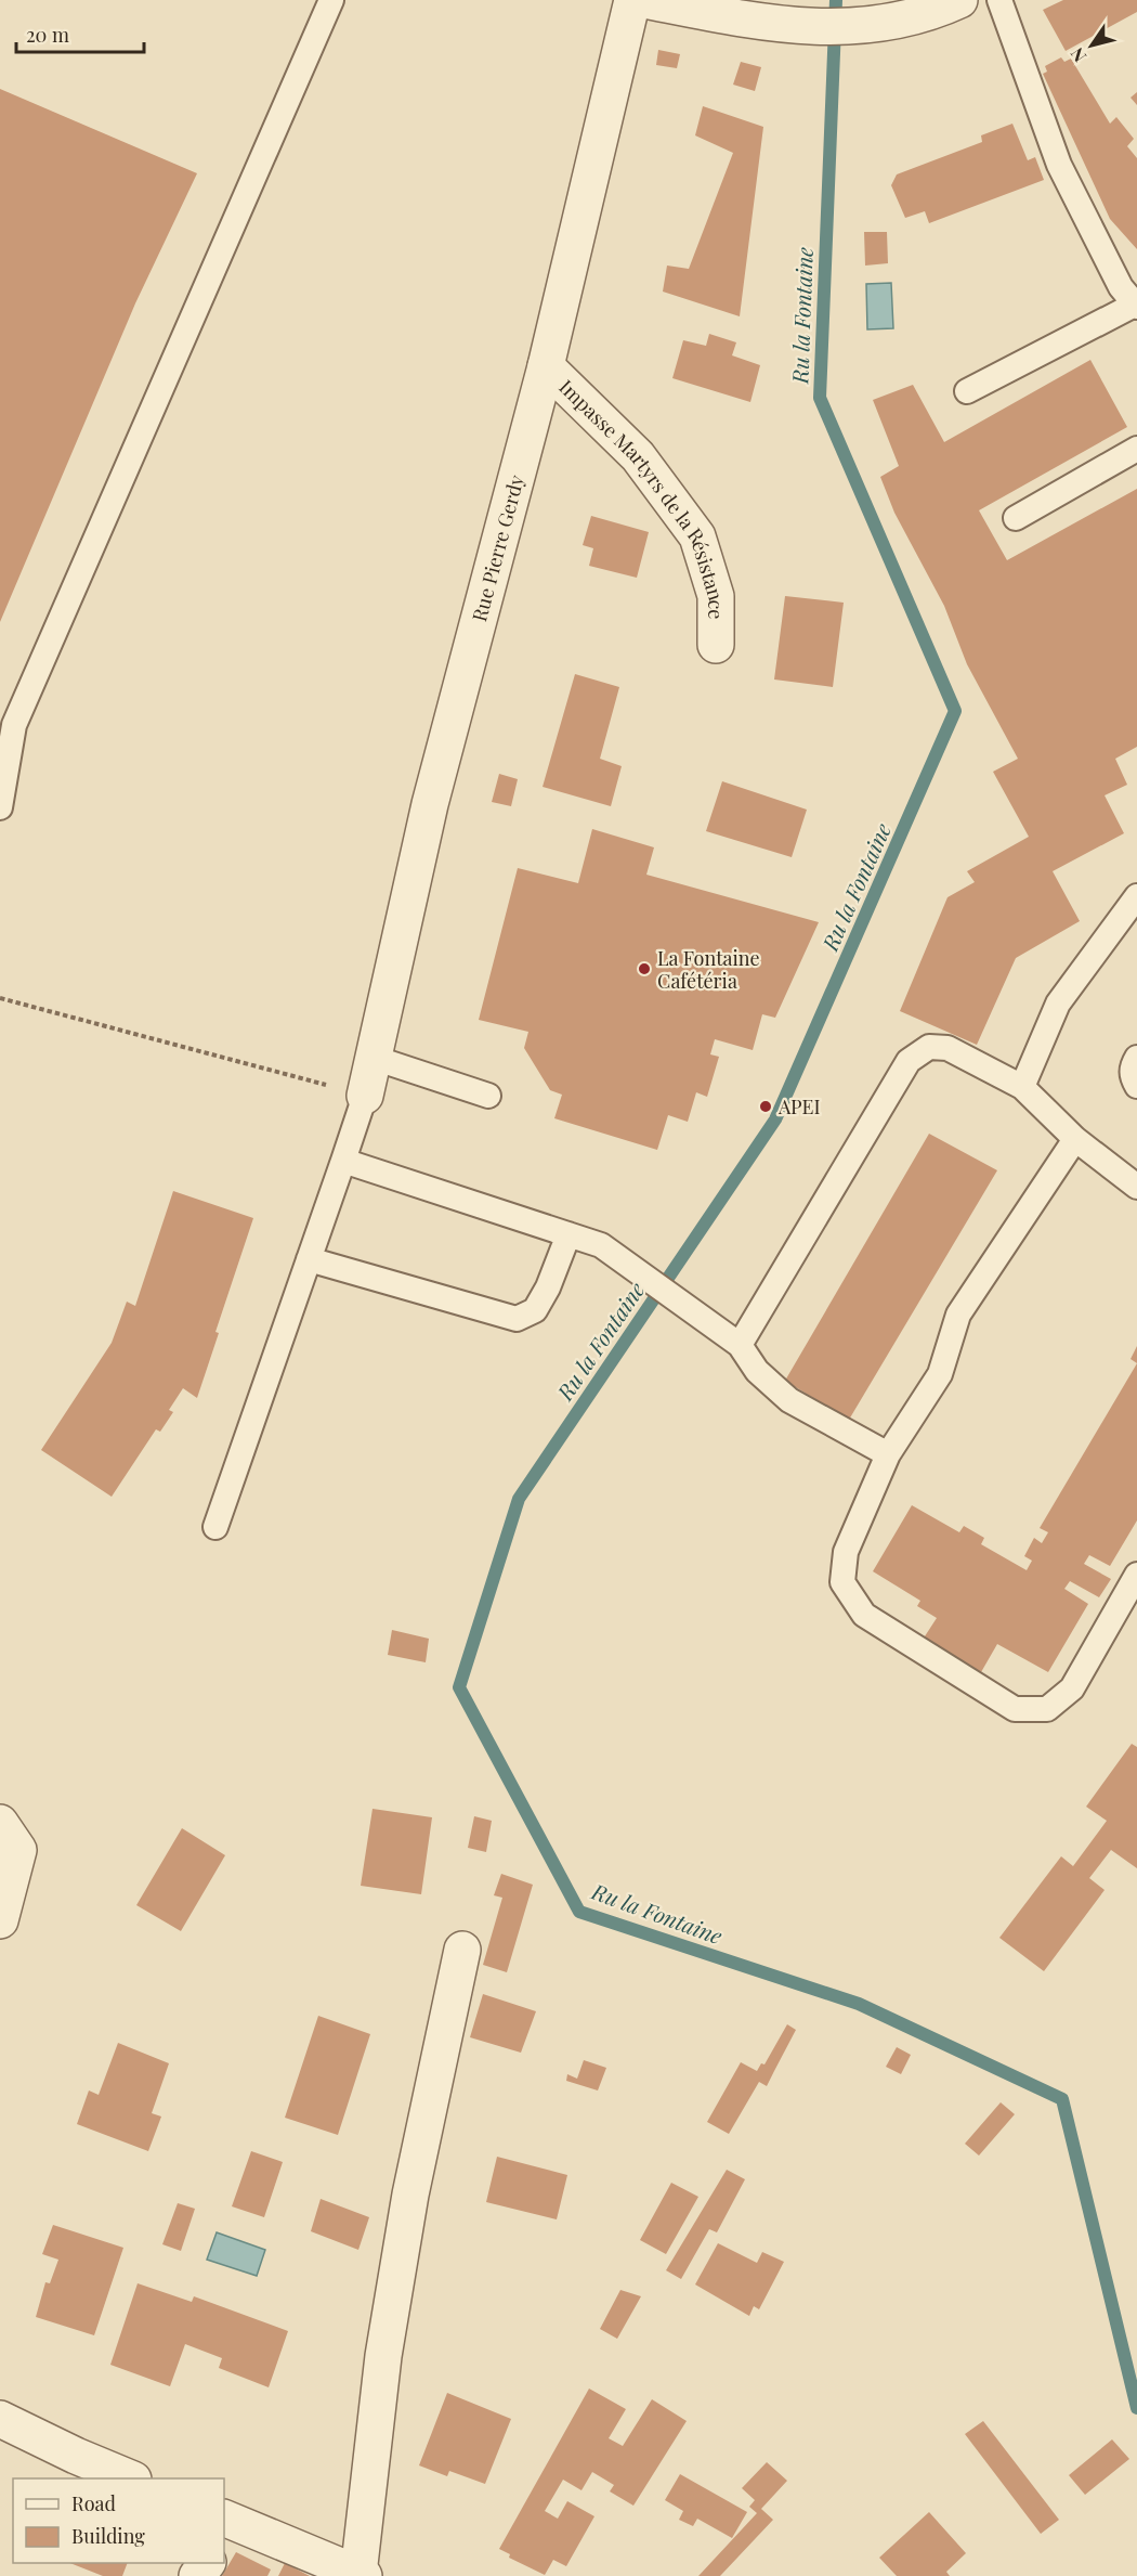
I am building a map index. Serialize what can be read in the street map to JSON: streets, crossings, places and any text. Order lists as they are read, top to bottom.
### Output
{
  "streets": {
    "street": ["Impasse Martyrs de la Résistance", "Rue Pierre Gerdy"]
  },
  "crossings": [
    ["Impasse Martyrs de la Résistance", "Rue Pierre Gerdy"]
  ],
  "water": ["Ru la Fontaine"],
  "places": ["La Fontaine Cafétéria", "APEI"],
  "legend": ["Road", "Building"],
  "scale_bar": "20 m",
  "north": "bottom left"
}
